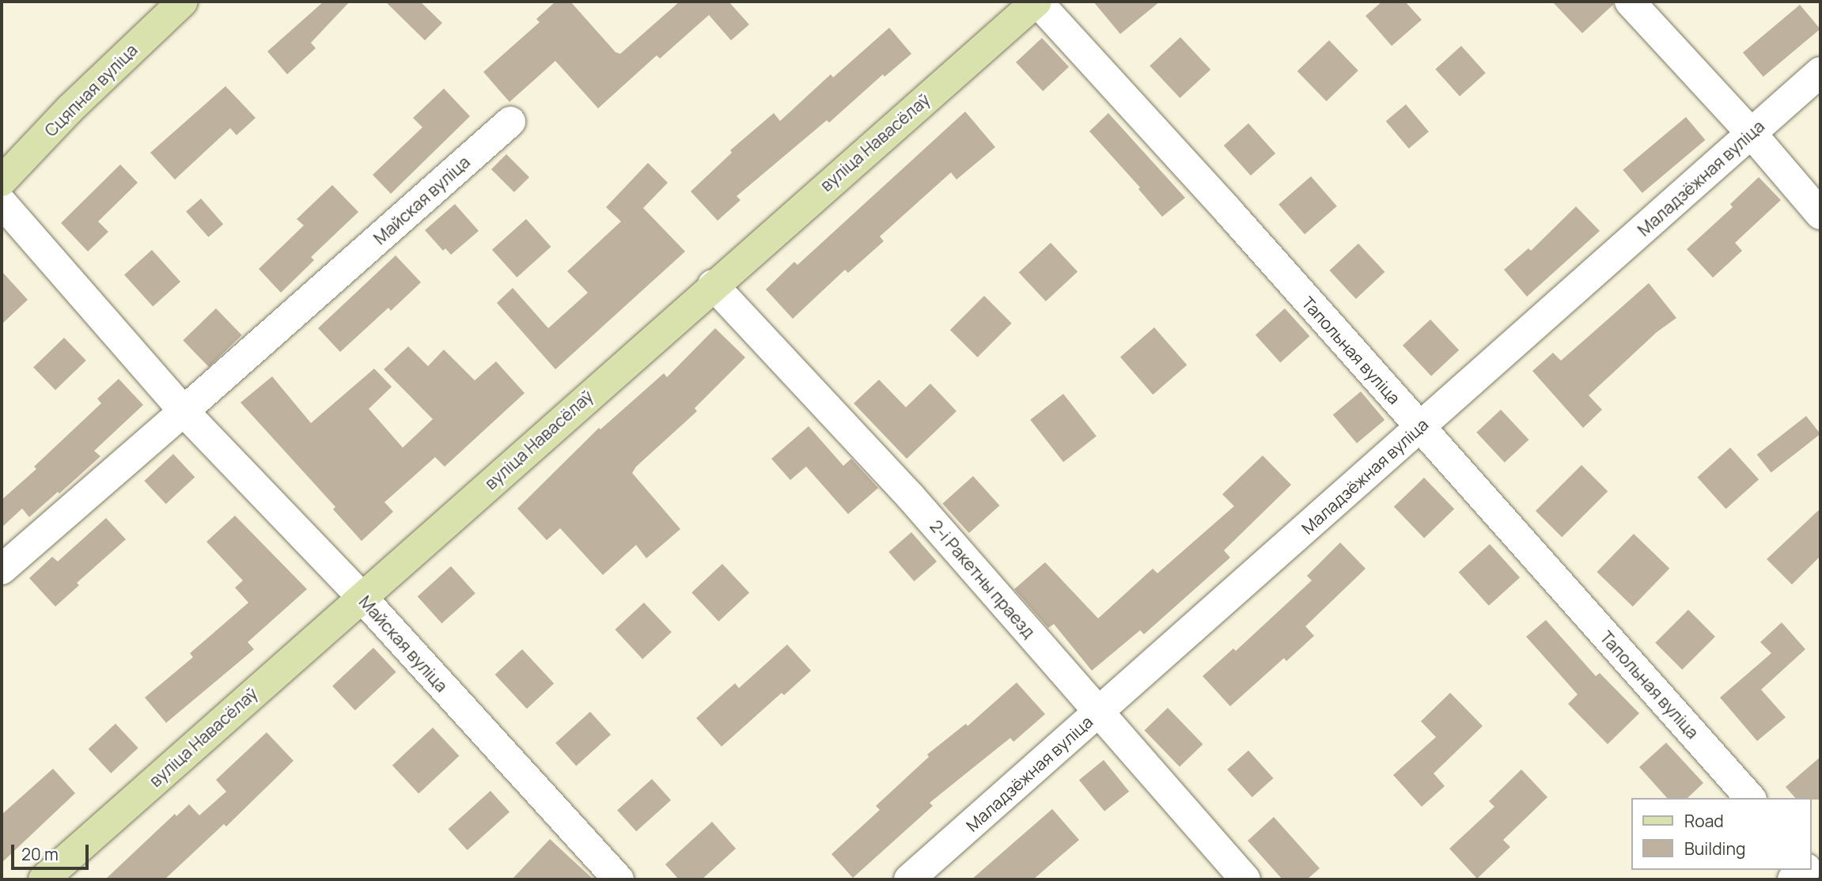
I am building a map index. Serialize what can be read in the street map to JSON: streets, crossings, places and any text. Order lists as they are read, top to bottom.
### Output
{
  "streets": {
    "main road": ["Сцяпная вуліца", "вуліца Навасёлаў"],
    "street": [
      "Маладзёжная вуліца",
      "Майская вуліца",
      "Тапольная вуліца",
      "2-і Ракетны праезд"
    ]
  },
  "crossings": [
    ["вуліца Навасёлаў", "Майская вуліца"],
    ["вуліца Навасёлаў", "Тапольная вуліца"],
    ["вуліца Навасёлаў", "2-і Ракетны праезд"],
    ["Маладзёжная вуліца", "Тапольная вуліца"],
    ["Маладзёжная вуліца", "2-і Ракетны праезд"]
  ],
  "legend": ["Road", "Building"],
  "scale_bar": "20 m"
}
